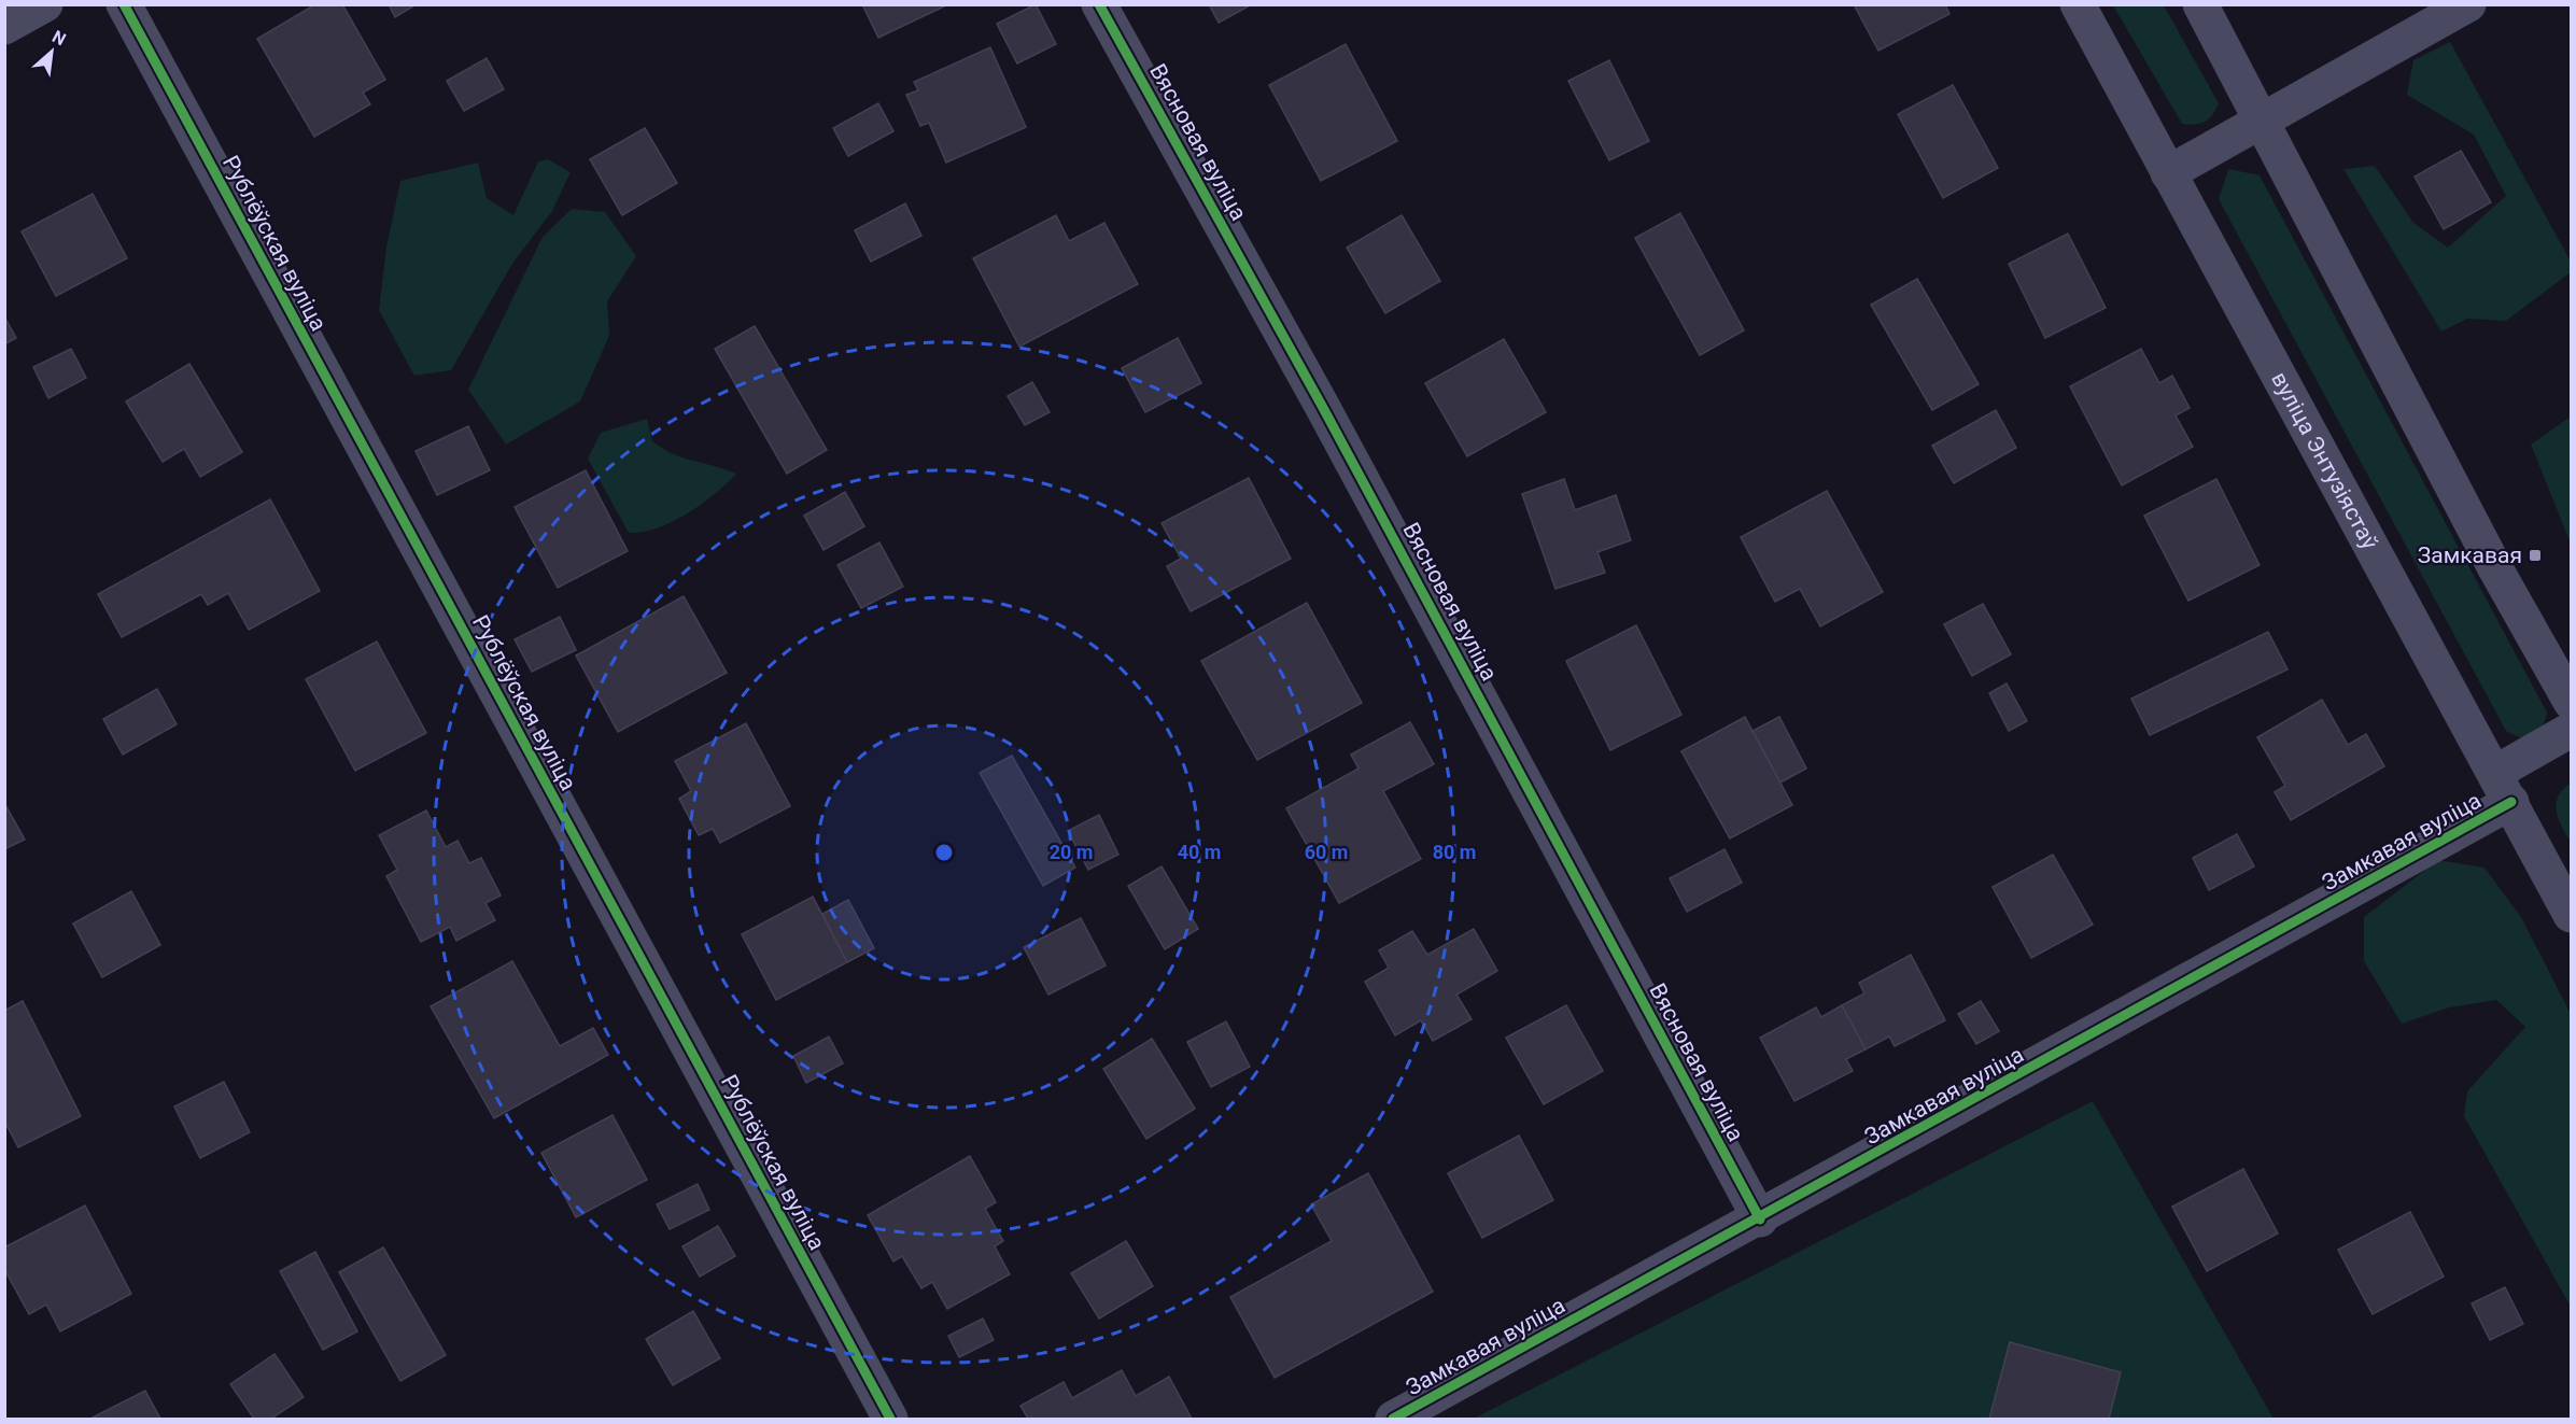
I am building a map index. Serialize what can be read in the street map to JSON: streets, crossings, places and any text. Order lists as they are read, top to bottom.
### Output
{
  "streets": {
    "street": [
      "Вясновая вуліца",
      "Рублёўская вуліца",
      "вуліца Энтузіястаў",
      "Замкавая вуліца"
    ]
  },
  "crossings": [
    ["Вясновая вуліца", "Замкавая вуліца"],
    ["вуліца Энтузіястаў", "Замкавая вуліца"]
  ],
  "places": {
    "transit": ["Замкавая"]
  },
  "north": "top right",
  "rings": [
    "20 m",
    "40 m",
    "60 m",
    "80 m"
  ]
}
